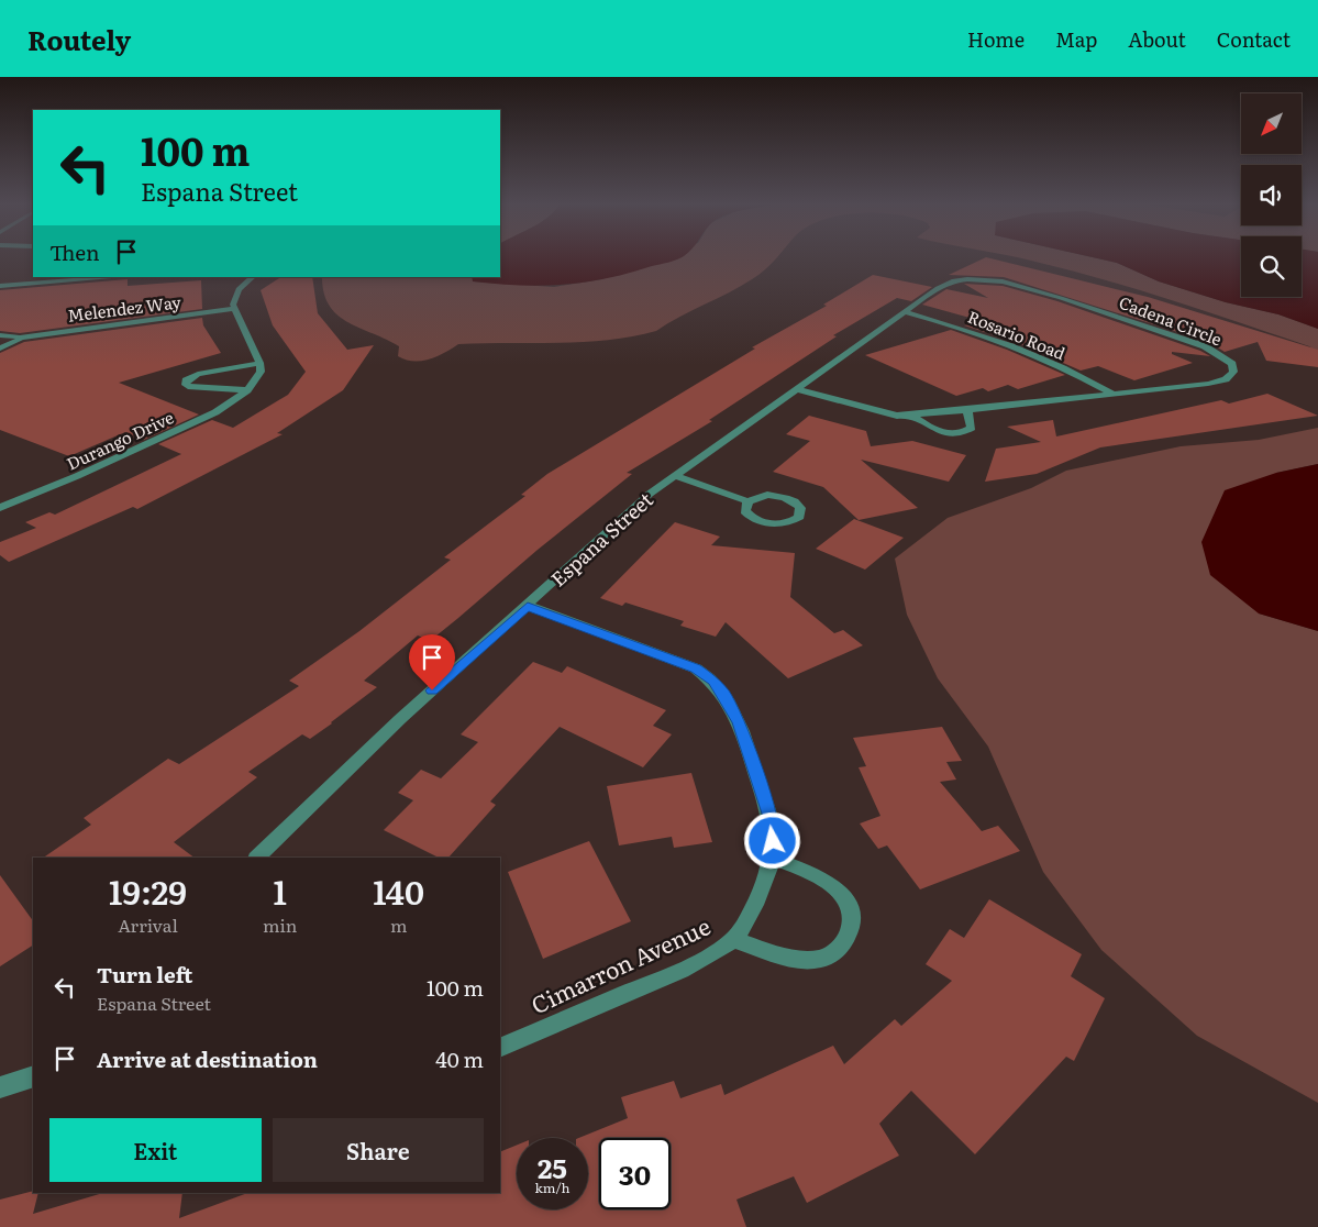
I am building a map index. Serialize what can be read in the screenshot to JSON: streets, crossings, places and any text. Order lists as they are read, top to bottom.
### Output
{
  "streets": {
    "street": [
      "Melendez Way",
      "Cadena Circle",
      "Rosario Road",
      "Durango Drive",
      "Espana Street",
      "Cimarron Avenue"
    ]
  },
  "crossings": [
    ["Cadena Circle", "Rosario Road"],
    ["Cadena Circle", "Espana Street"],
    ["Rosario Road", "Espana Street"],
    ["Espana Street", "Cimarron Avenue"]
  ],
  "north": "bottom left",
  "page": {
    "header": "Routely",
    "nav": [
      "Home",
      "Map",
      "About",
      "Contact"
    ],
    "turn": ["100 m", "Espana Street"],
    "then": "Then",
    "eta": [
      "19:29",
      "Arrival",
      "1",
      "min",
      "140",
      "m"
    ],
    "list": [
      {
        "name": "Turn left",
        "note": "Espana Street",
        "value": "100 m"
      },
      {
        "name": "Arrive at destination",
        "value": "40 m"
      }
    ],
    "buttons": ["Exit", "Share"],
    "speed": "25 km/h",
    "limit": "30"
  }
}
